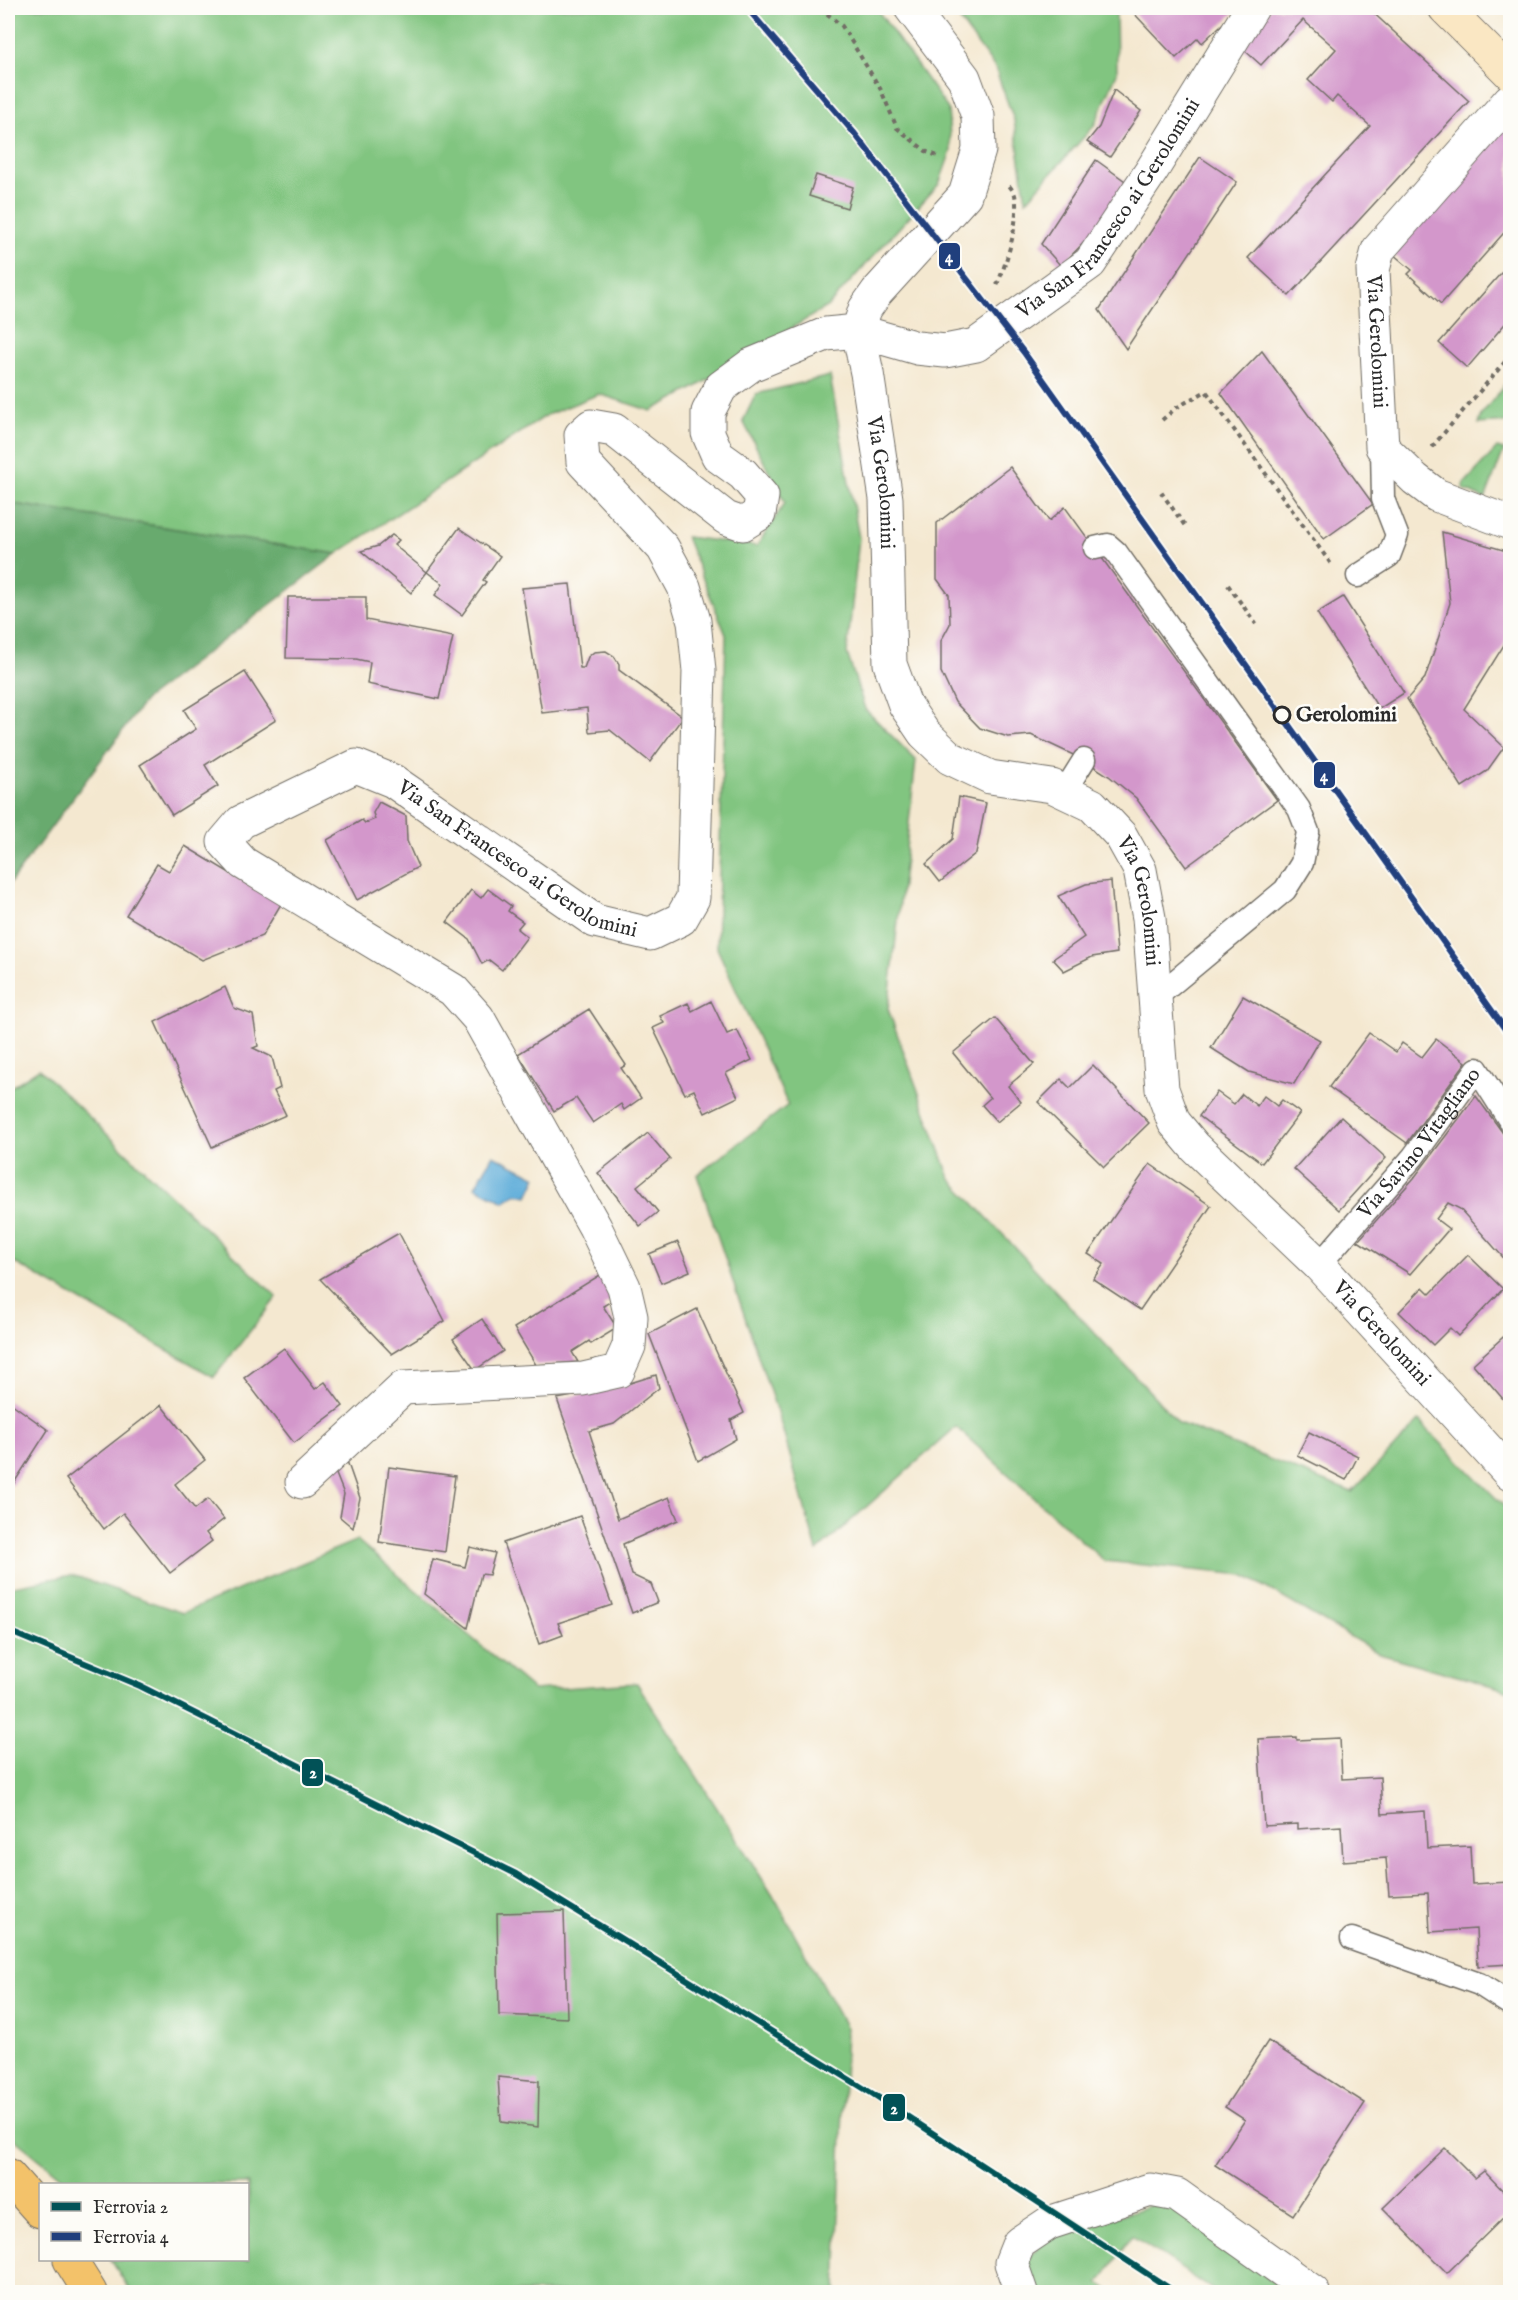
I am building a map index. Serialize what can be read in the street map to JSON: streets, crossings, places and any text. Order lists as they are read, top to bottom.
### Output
{
  "streets": {
    "street": ["Via San Francesco ai Gerolomini", "Via Gerolomini"],
    "lane": ["Via Savino Vitagliano"]
  },
  "crossings": [
    ["Via San Francesco ai Gerolomini", "Via Gerolomini"],
    ["Via Gerolomini", "Via Savino Vitagliano"]
  ],
  "places": ["Gerolomini"],
  "lines": ["rail line 4", "rail line 2"],
  "legend": ["Ferrovia 2", "Ferrovia 4"]
}
